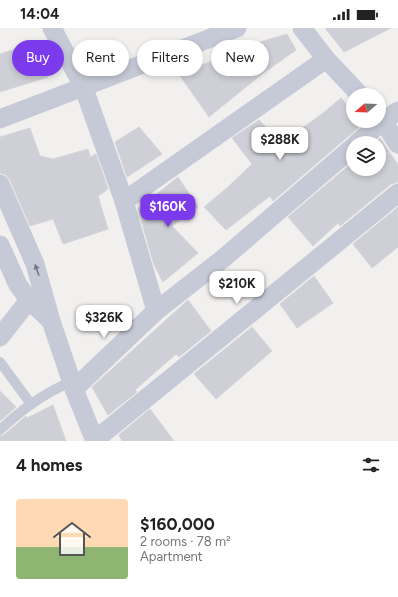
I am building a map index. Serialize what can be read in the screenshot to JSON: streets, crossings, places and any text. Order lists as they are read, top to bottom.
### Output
{
  "north": "left",
  "page": {
    "status": "14:04",
    "chip": [
      "Buy",
      "Rent",
      "Filters",
      "New"
    ],
    "price": [
      "$288K",
      "$160K",
      "$210K",
      "$326K"
    ],
    "heading": "4 homes",
    "list": [
      {
        "name": "$160,000",
        "note": "2 rooms · 78 m² · Apartment"
      }
    ]
  }
}
